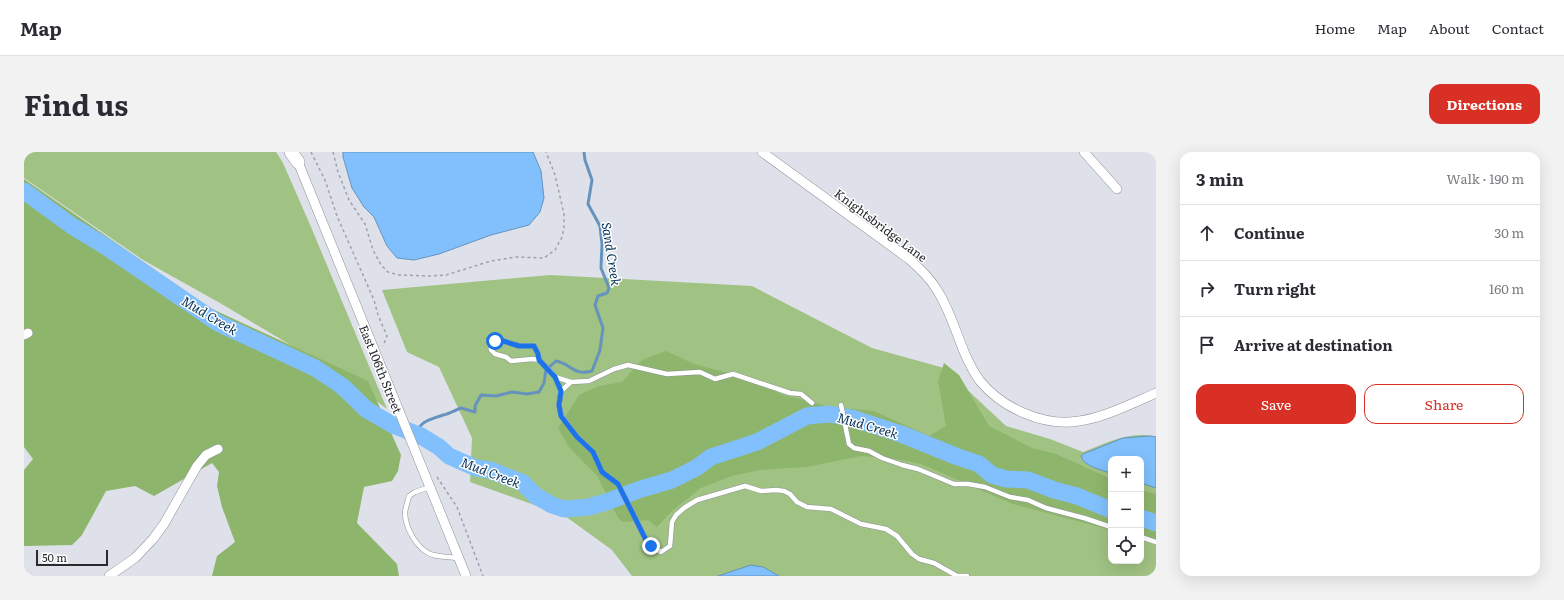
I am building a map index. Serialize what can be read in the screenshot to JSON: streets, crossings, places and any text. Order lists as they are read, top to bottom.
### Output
{
  "streets": {
    "street": ["Knightsbridge Lane", "East 106th Street"]
  },
  "water": ["Sand Creek", "Mud Creek"],
  "scale_bar": "50 m",
  "page": {
    "header": "Map",
    "nav": [
      "Home",
      "Map",
      "About",
      "Contact"
    ],
    "title": "Find us",
    "buttons": [
      "Directions",
      ["Save", "Share"]
    ],
    "heading": ["3 min", "Walk · 190 m"],
    "list": [
      ["Continue", "30 m"],
      ["Turn right", "160 m"],
      "Arrive at destination"
    ],
    "map_buttons": ["+", "−"],
    "scale": "50 m"
  }
}
